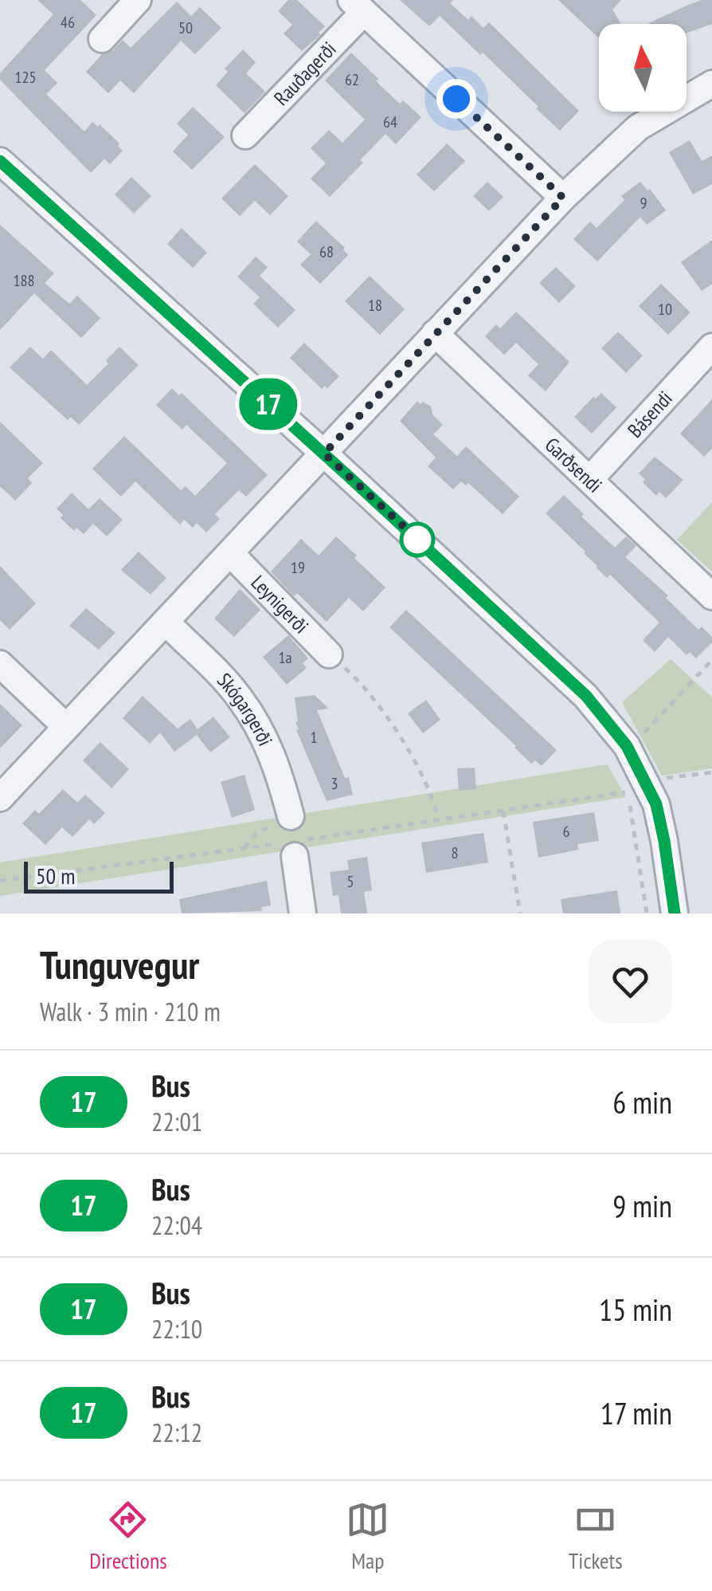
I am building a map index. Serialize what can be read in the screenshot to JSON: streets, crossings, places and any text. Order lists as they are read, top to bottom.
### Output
{
  "streets": {
    "street": [
      "Rauðagerði",
      "Básendi",
      "Garðsendi",
      "Leynigerði",
      "Skógargerði"
    ]
  },
  "crossings": [
    ["Básendi", "Garðsendi"]
  ],
  "lines": ["bus line 17"],
  "house_numbers": [
    "46",
    "50",
    "125",
    "62",
    "64",
    "9",
    "68",
    "188",
    "18",
    "10",
    "19",
    "1a",
    "1",
    "3",
    "6",
    "8",
    "5"
  ],
  "scale_bar": "50 m",
  "north": "top",
  "page": {
    "on_map": "17",
    "scale": "50 m",
    "heading": ["Tunguvegur", "Walk · 3 min · 210 m"],
    "list": [
      {
        "mark": "17",
        "name": "Bus",
        "note": "22:01",
        "value": "6 min"
      },
      {
        "mark": "17",
        "name": "Bus",
        "note": "22:04",
        "value": "9 min"
      },
      {
        "mark": "17",
        "name": "Bus",
        "note": "22:10",
        "value": "15 min"
      },
      {
        "mark": "17",
        "name": "Bus",
        "note": "22:12",
        "value": "17 min"
      }
    ],
    "tabs": ["Directions", "Map", "Tickets"]
  }
}
